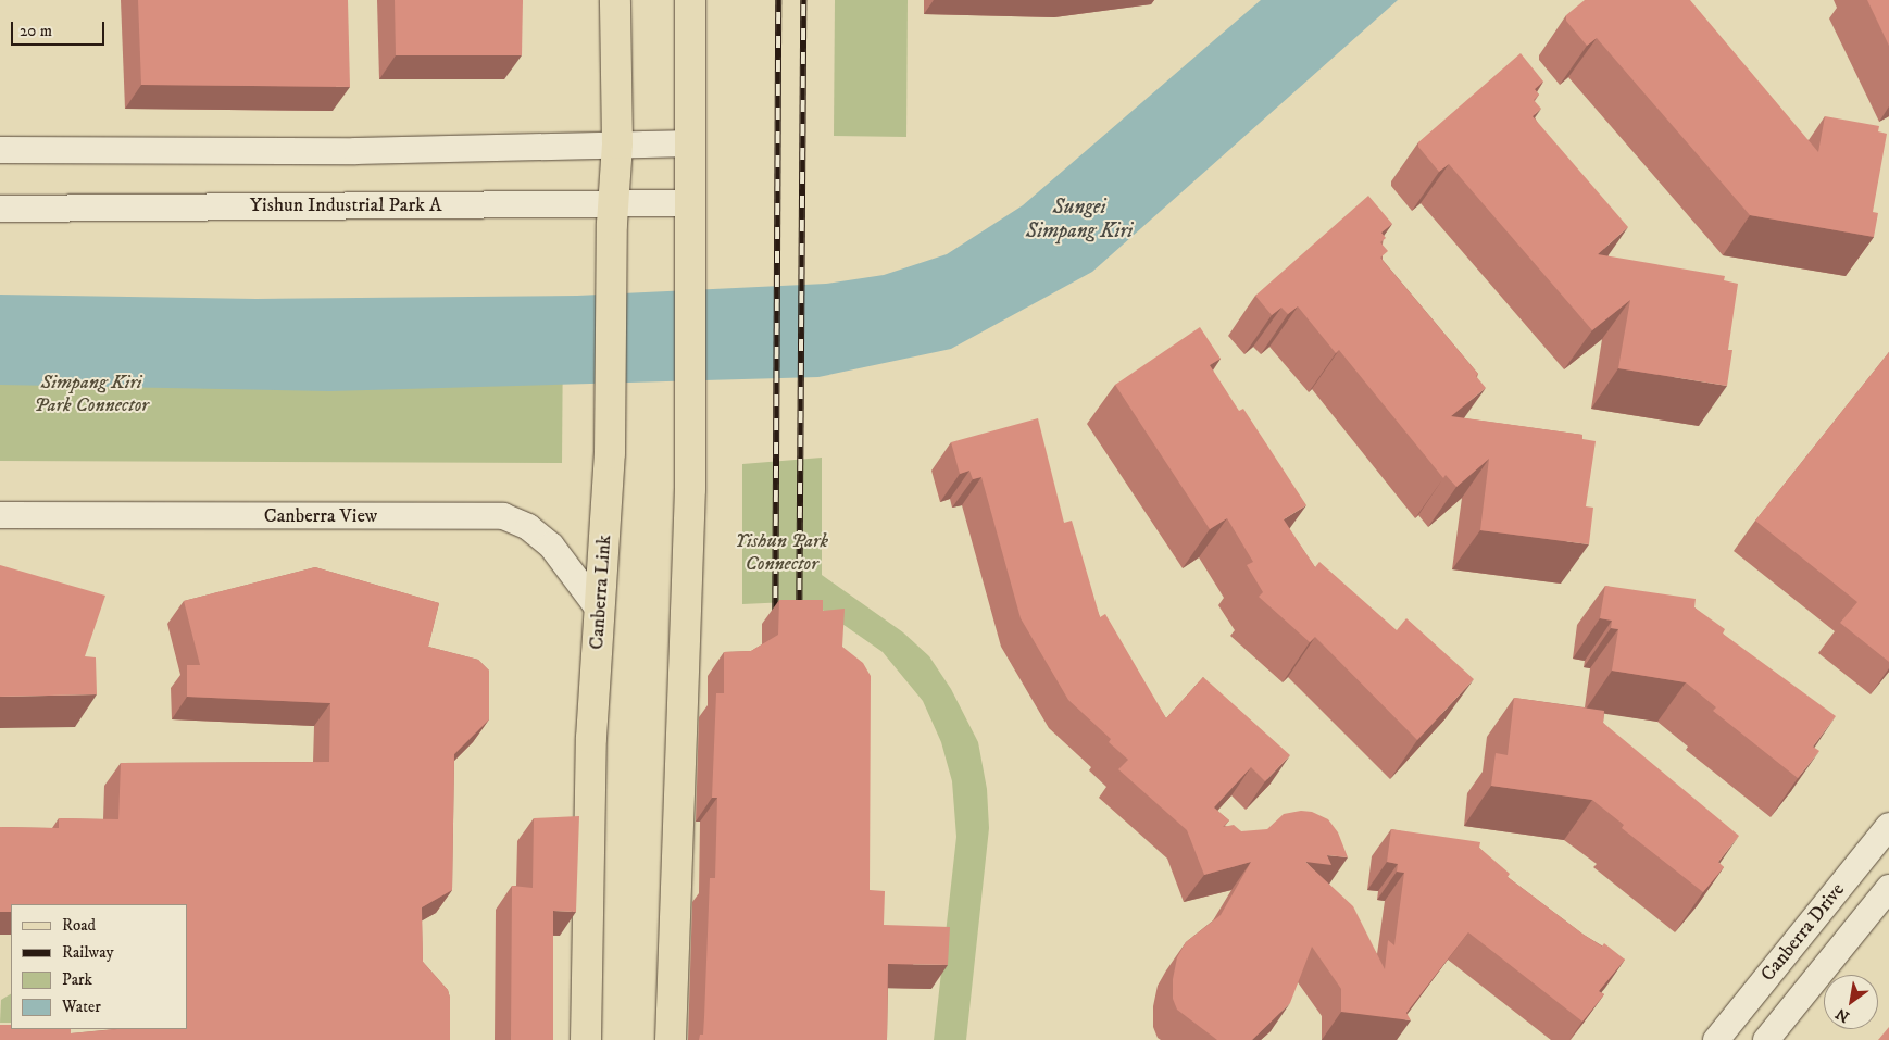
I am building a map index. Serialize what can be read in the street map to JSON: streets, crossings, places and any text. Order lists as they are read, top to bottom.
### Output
{
  "streets": {
    "main road": ["Canberra Link"],
    "street": ["Yishun Industrial Park A", "Canberra View", "Canberra Drive"]
  },
  "crossings": [
    ["Yishun Industrial Park A", "Canberra Link"],
    ["Canberra View", "Canberra Link"]
  ],
  "water": ["Sungei Simpang Kiri"],
  "parks": ["Simpang Kiri Park Connector", "Yishun Park Connector"],
  "legend": [
    "Road",
    "Railway",
    "Park",
    "Water"
  ],
  "scale_bar": "20 m",
  "north": "bottom left"
}
